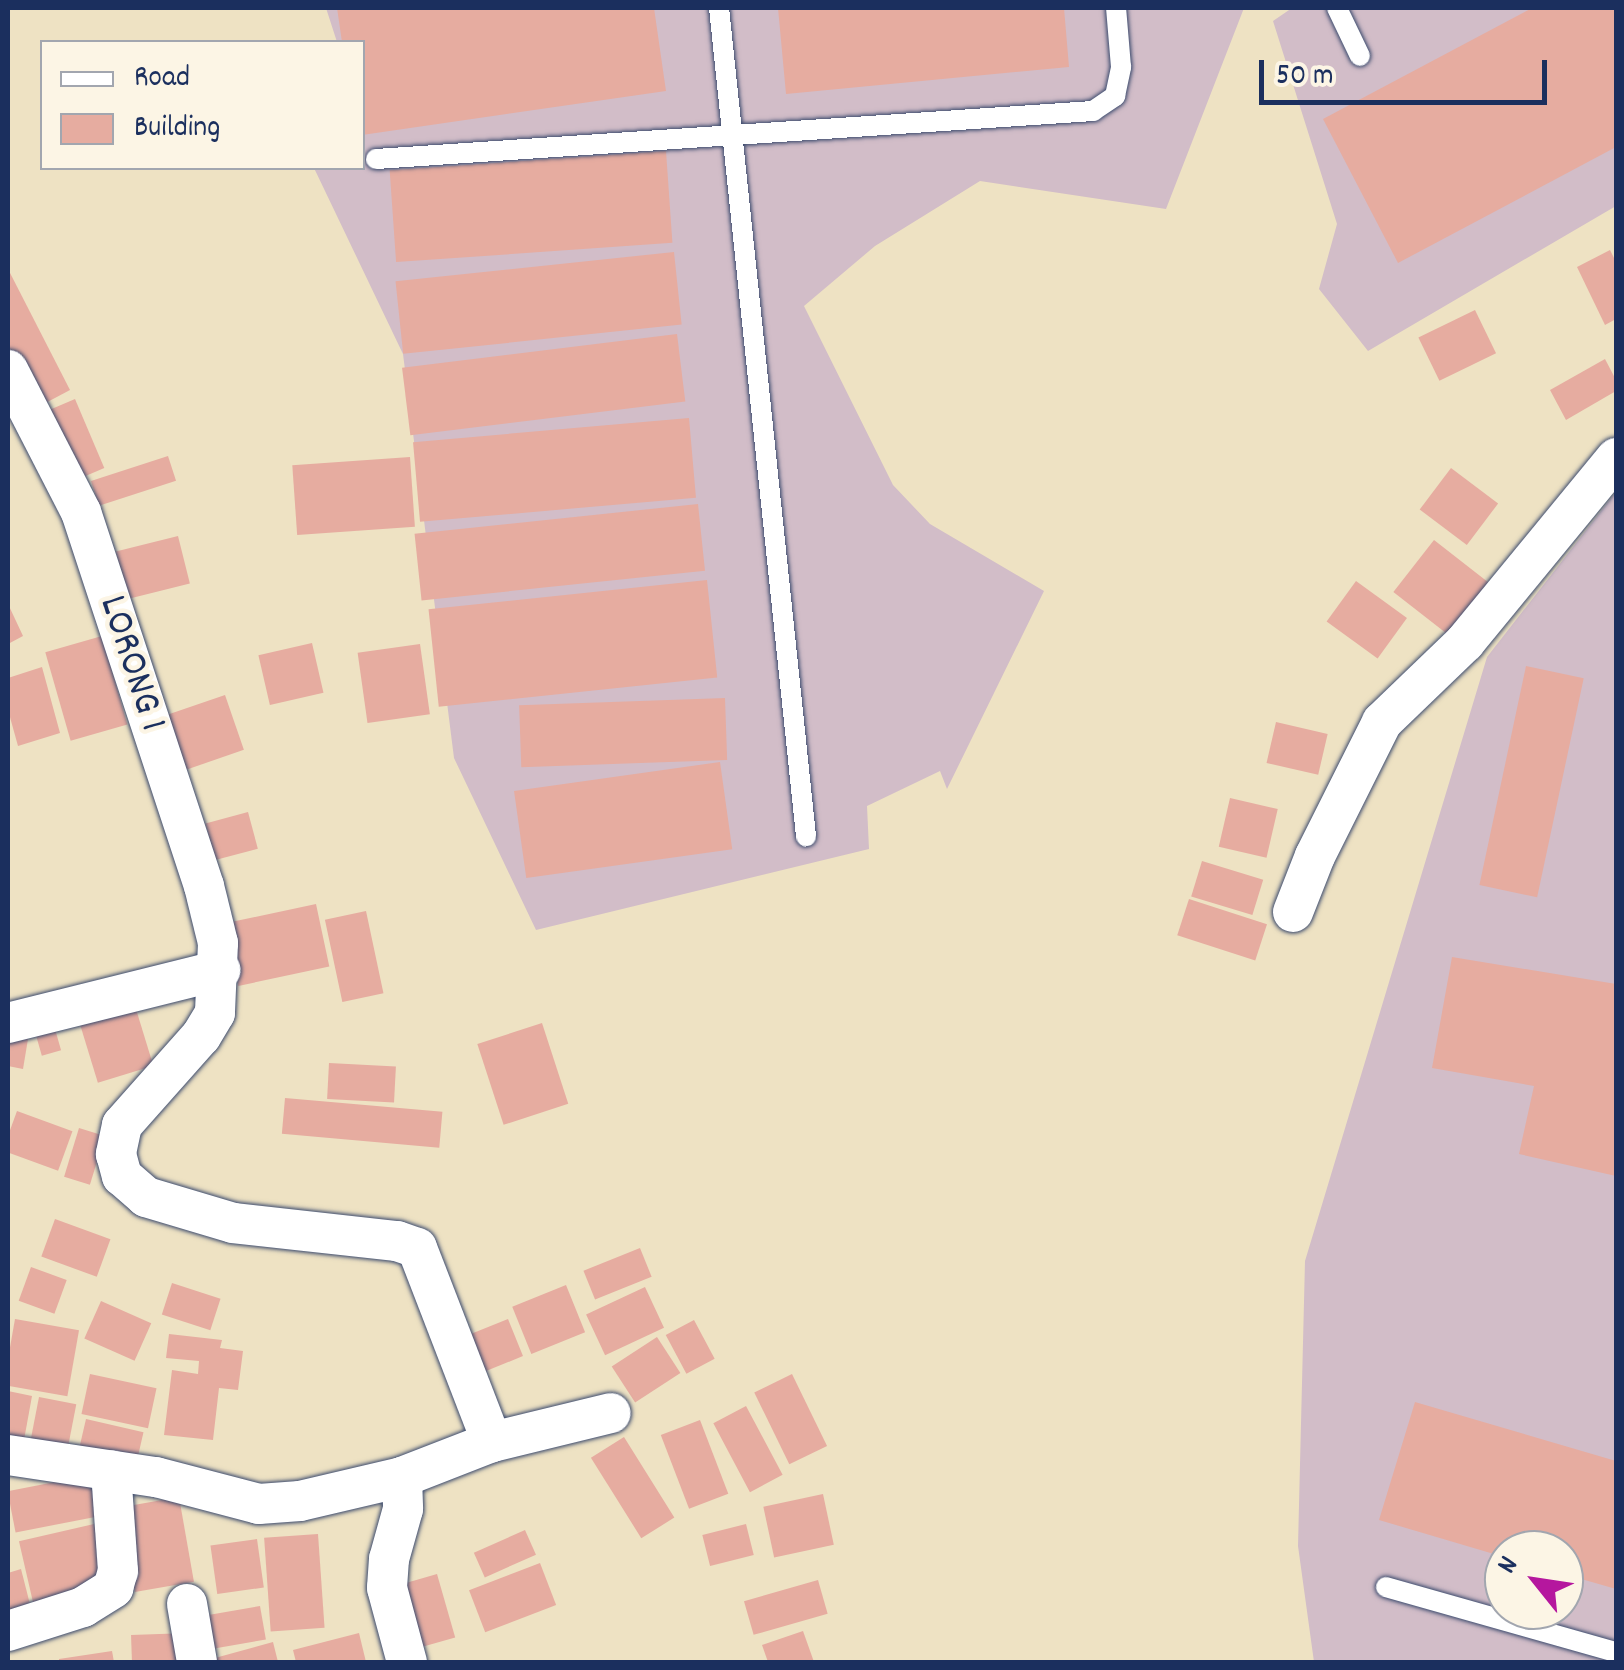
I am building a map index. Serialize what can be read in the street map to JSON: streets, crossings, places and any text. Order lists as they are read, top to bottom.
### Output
{
  "streets": {
    "street": ["LORONG 1"]
  },
  "legend": ["Road", "Building"],
  "scale_bar": "50 m",
  "north": "top left"
}
